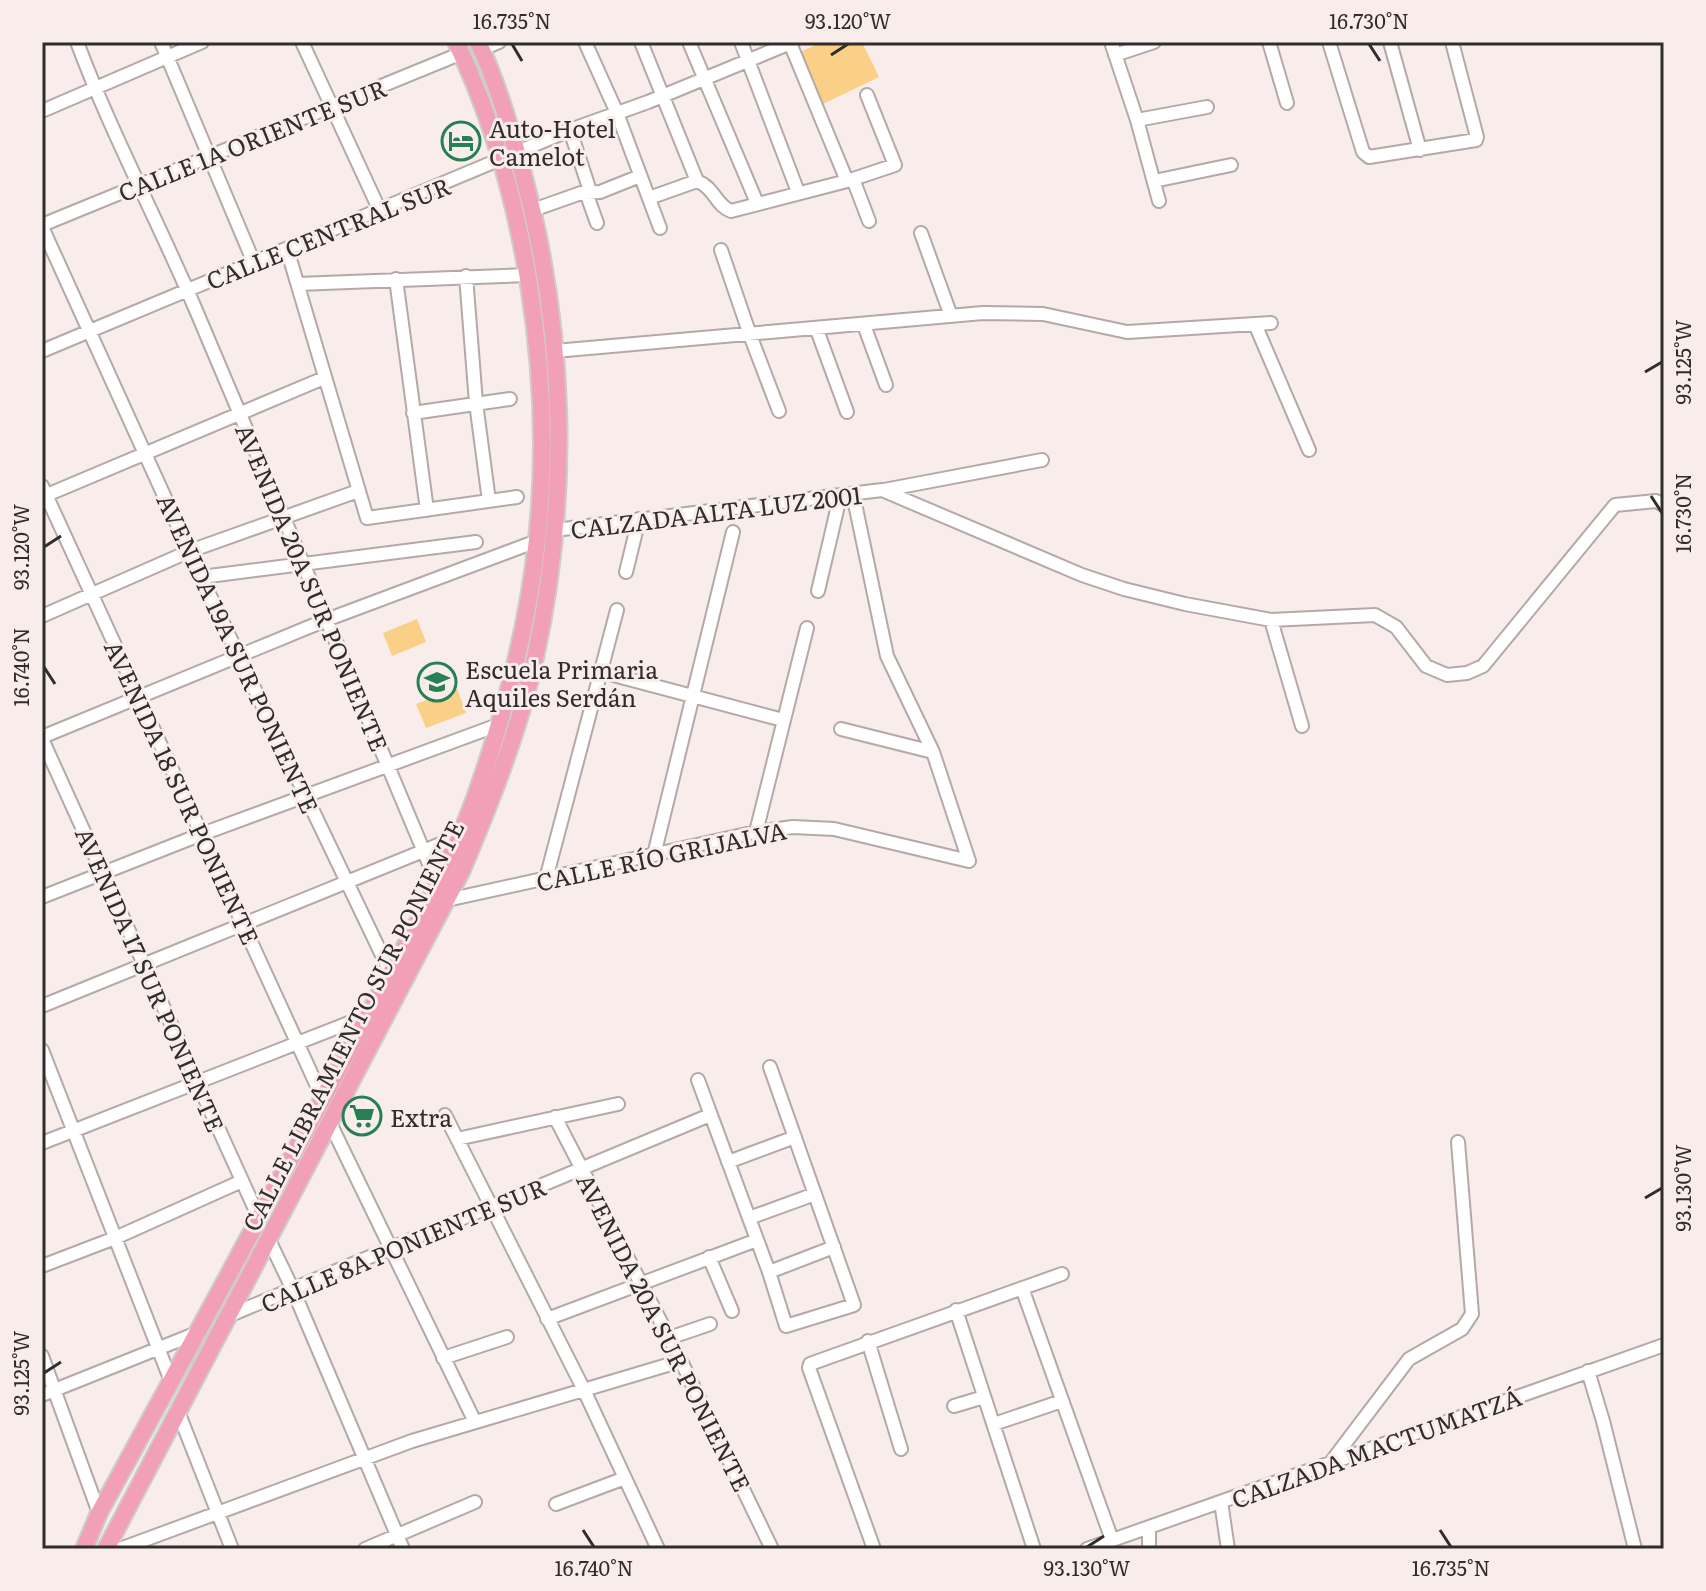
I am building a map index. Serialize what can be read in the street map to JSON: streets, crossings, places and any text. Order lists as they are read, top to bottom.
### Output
{
  "streets": {
    "main road": ["CALLE LIBRAMIENTO SUR PONIENTE"],
    "street": [
      "CALLE 1A ORIENTE SUR",
      "CALLE CENTRAL SUR",
      "CALZADA ALTA LUZ 2001",
      "AVENIDA 20A SUR PONIENTE",
      "AVENIDA 19A SUR PONIENTE",
      "AVENIDA 18 SUR PONIENTE",
      "CALLE RÍO GRIJALVA",
      "AVENIDA 17 SUR PONIENTE",
      "CALLE 8A PONIENTE SUR",
      "CALZADA MACTUMATZÁ"
    ]
  },
  "crossings": [
    ["CALLE 1A ORIENTE SUR", "AVENIDA 20A SUR PONIENTE"],
    ["CALLE 1A ORIENTE SUR", "AVENIDA 19A SUR PONIENTE"],
    ["CALLE 1A ORIENTE SUR", "CALLE LIBRAMIENTO SUR PONIENTE"],
    ["CALLE CENTRAL SUR", "AVENIDA 20A SUR PONIENTE"],
    ["CALLE CENTRAL SUR", "AVENIDA 19A SUR PONIENTE"],
    ["CALLE CENTRAL SUR", "CALLE LIBRAMIENTO SUR PONIENTE"],
    ["CALZADA ALTA LUZ 2001", "CALLE LIBRAMIENTO SUR PONIENTE"],
    ["AVENIDA 20A SUR PONIENTE", "CALLE LIBRAMIENTO SUR PONIENTE"],
    ["AVENIDA 20A SUR PONIENTE", "CALLE 8A PONIENTE SUR"],
    ["AVENIDA 19A SUR PONIENTE", "CALLE LIBRAMIENTO SUR PONIENTE"],
    ["AVENIDA 18 SUR PONIENTE", "CALLE LIBRAMIENTO SUR PONIENTE"],
    ["CALLE RÍO GRIJALVA", "CALLE LIBRAMIENTO SUR PONIENTE"],
    ["AVENIDA 17 SUR PONIENTE", "CALLE LIBRAMIENTO SUR PONIENTE"],
    ["CALLE LIBRAMIENTO SUR PONIENTE", "CALLE 8A PONIENTE SUR"]
  ],
  "places": {
    "hotel": ["Auto-Hotel Camelot"],
    "school or university": ["Escuela Primaria Aquiles Serdán"],
    "supermarket": ["Extra"]
  },
  "coordinates": [
    "16.735°N",
    "93.120°W",
    "16.730°N",
    "93.125°W",
    "16.740°N",
    "93.130°W"
  ]
}
